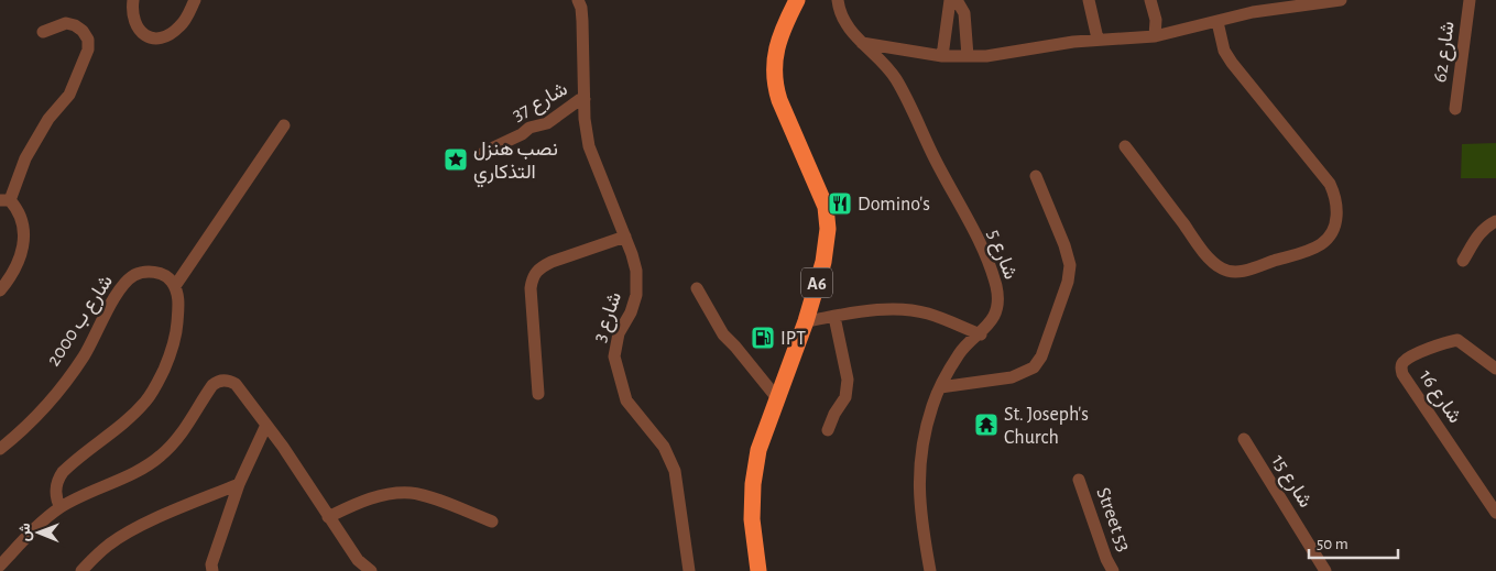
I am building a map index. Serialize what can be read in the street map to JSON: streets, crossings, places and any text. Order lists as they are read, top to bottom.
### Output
{
  "streets": {
    "highway": ["A6"],
    "street": [
      "شارع 62",
      "شارع 37",
      "شارع 5",
      "شارع 3",
      "شارع ب 2000",
      "شارع 16",
      "شارع 15",
      "Street 53"
    ]
  },
  "crossings": [
    ["شارع 37", "شارع 3"]
  ],
  "places": {
    "place": ["نصب هنزل التذكاري"],
    "restaurant": ["Domino's"],
    "fuel station": ["IPT"],
    "temple": ["St. Joseph's Church"]
  },
  "scale_bar": "50 m",
  "north": "left"
}
